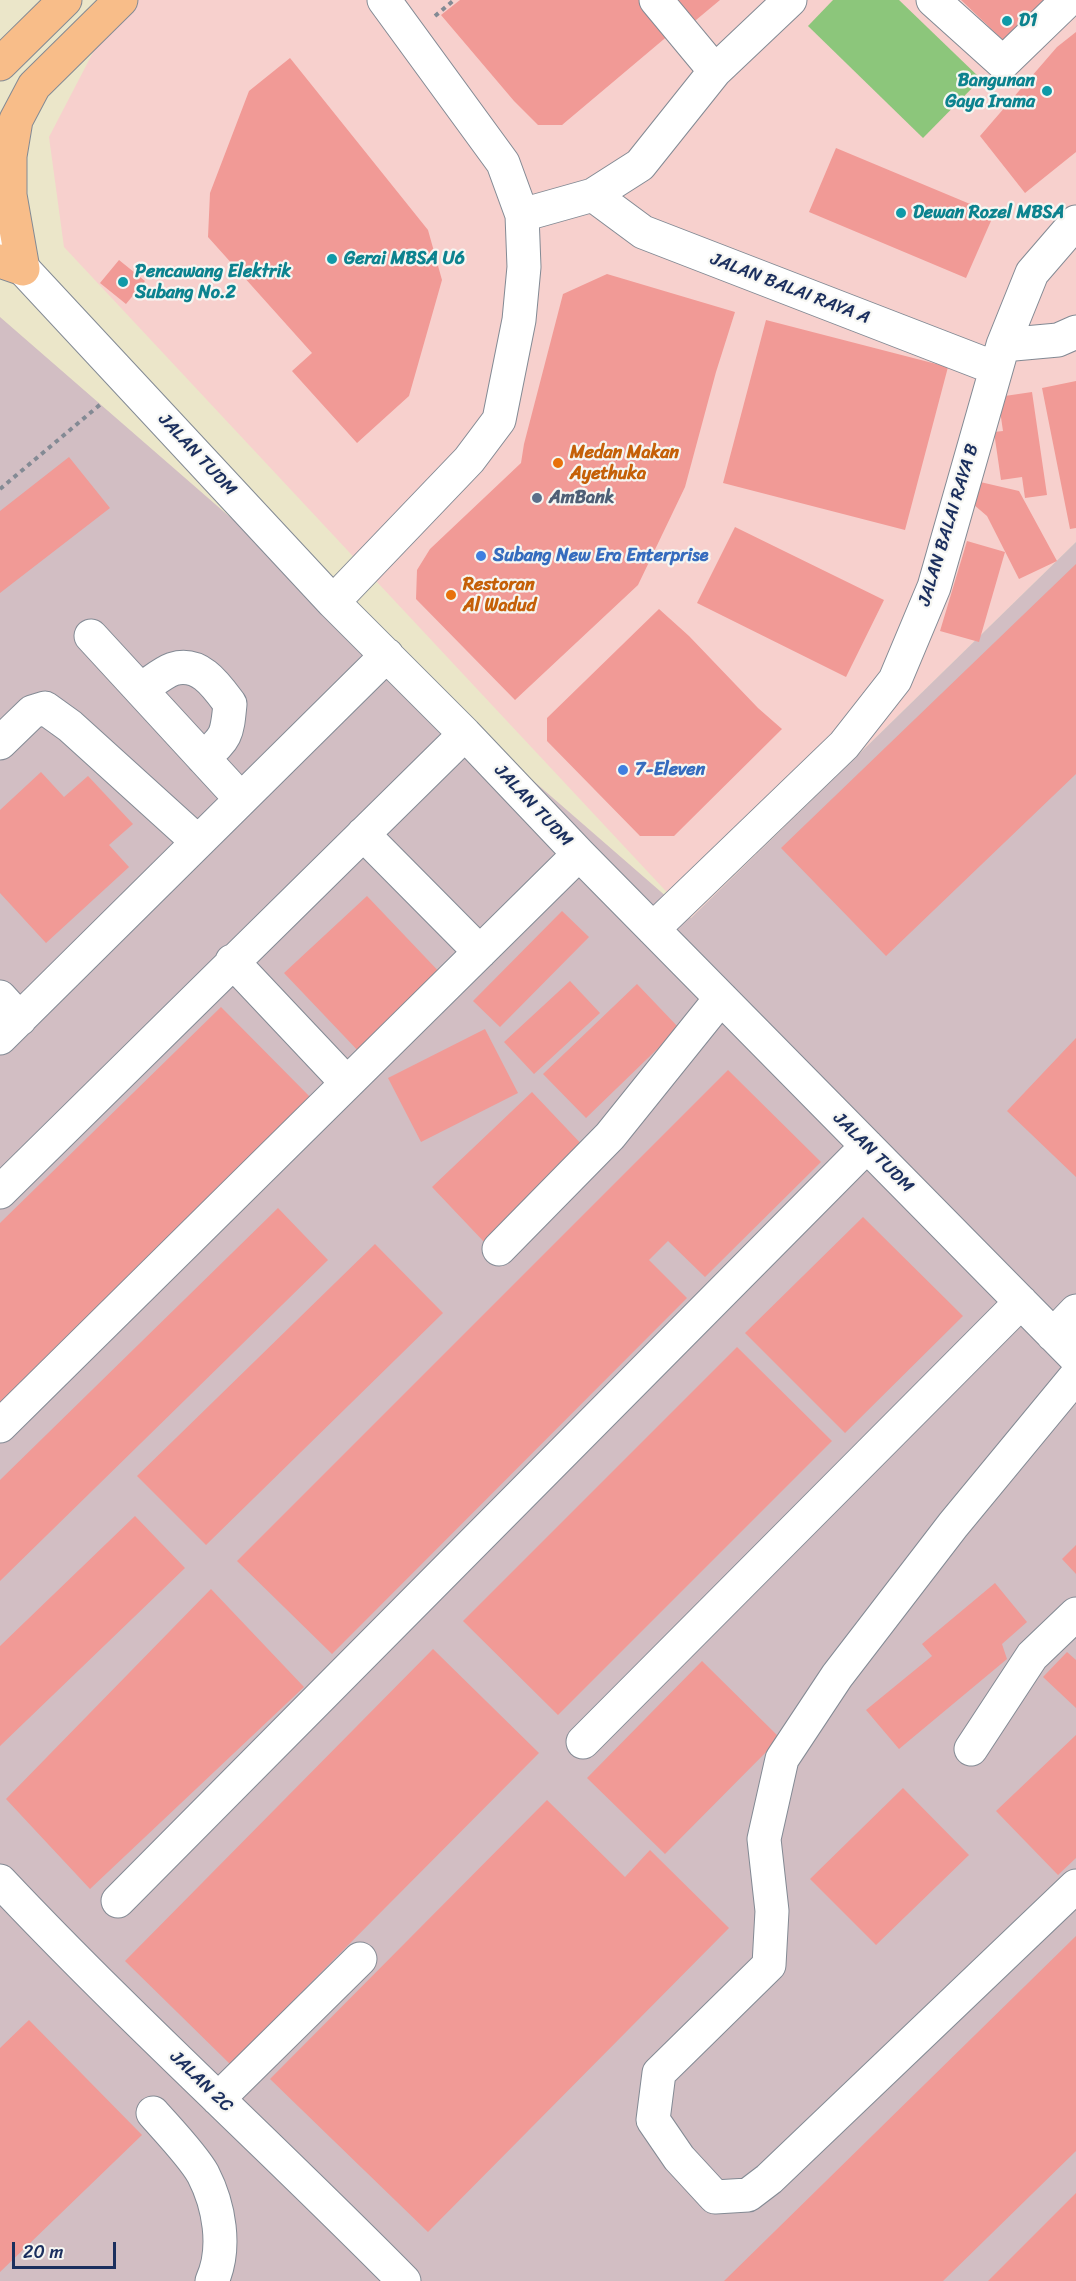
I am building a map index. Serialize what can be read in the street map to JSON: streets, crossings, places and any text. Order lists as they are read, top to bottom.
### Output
{
  "streets": {
    "street": [
      "JALAN BALAI RAYA A",
      "JALAN TUDM",
      "JALAN BALAI RAYA B",
      "JALAN 2C"
    ]
  },
  "crossings": [
    ["JALAN BALAI RAYA A", "JALAN BALAI RAYA B"],
    ["JALAN TUDM", "JALAN BALAI RAYA B"]
  ],
  "places": [
    "D1",
    "Bangunan Gaya Irama",
    "Dewan Rozel MBSA",
    "Gerai MBSA U6",
    "Pencawang Elektrik Subang No.2",
    "Medan Makan Ayethuka",
    "AmBank",
    "Subang New Era Enterprise",
    "Restoran Al Wadud",
    "7-Eleven"
  ],
  "scale_bar": "20 m"
}
